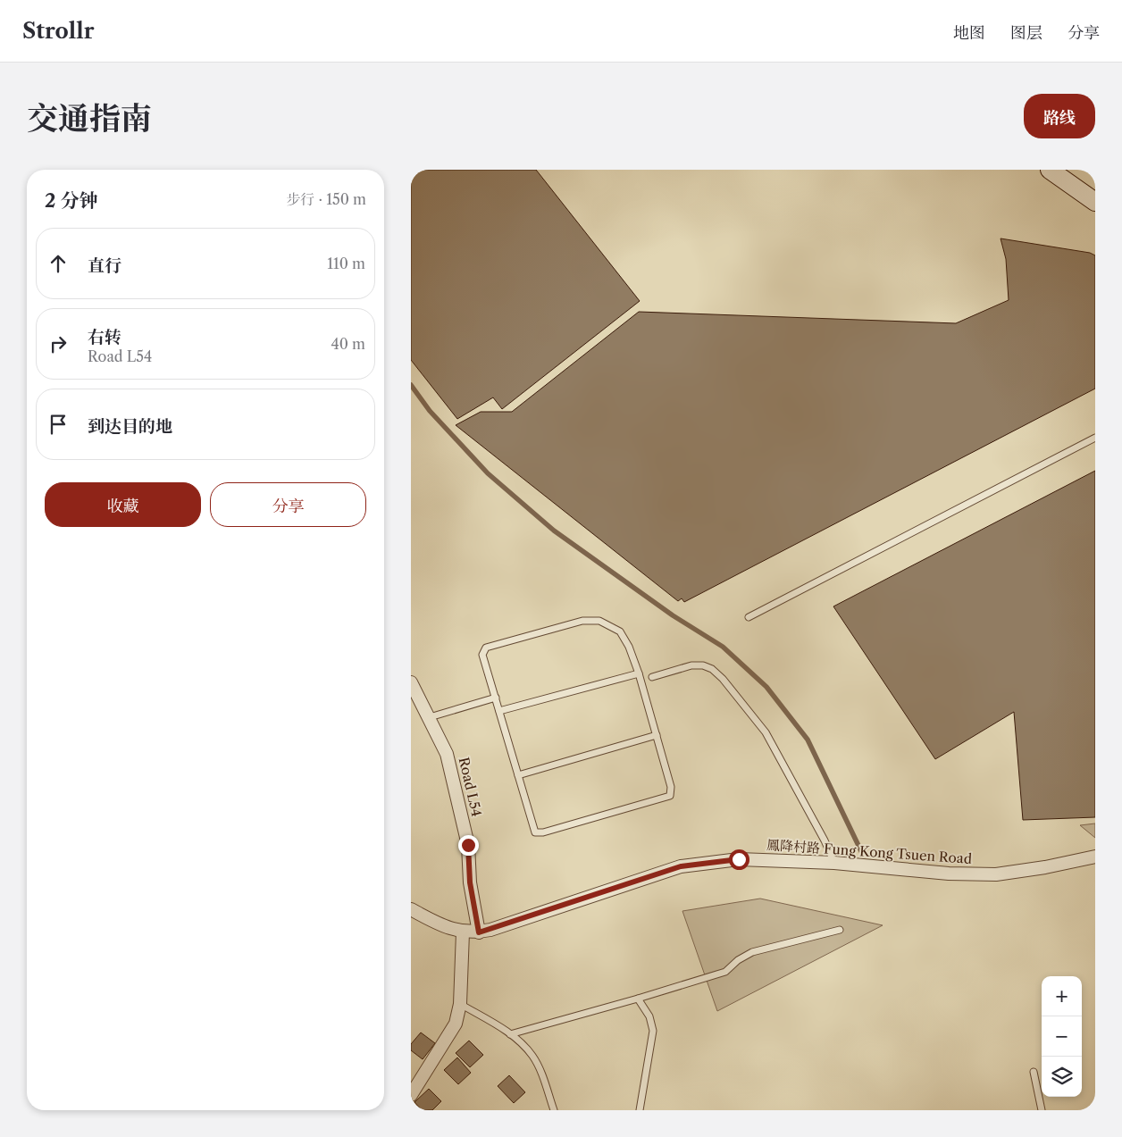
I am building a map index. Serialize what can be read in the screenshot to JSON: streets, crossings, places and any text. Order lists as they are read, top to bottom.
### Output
{
  "streets": {
    "street": ["Road L54", "鳳降村路 Fung Kong Tsuen Road"]
  },
  "crossings": [
    ["Road L54", "鳳降村路 Fung Kong Tsuen Road"]
  ],
  "page": {
    "header": "Strollr",
    "nav": ["地图", "图层", "分享"],
    "title": "交通指南",
    "buttons": [
      "路线",
      ["收藏", "分享"]
    ],
    "heading": ["2 分钟", "步行 · 150 m"],
    "list": [
      ["直行", "110 m"],
      ["右转", "Road L54", "40 m"],
      "到达目的地"
    ],
    "map_buttons": ["+", "−"]
  }
}
